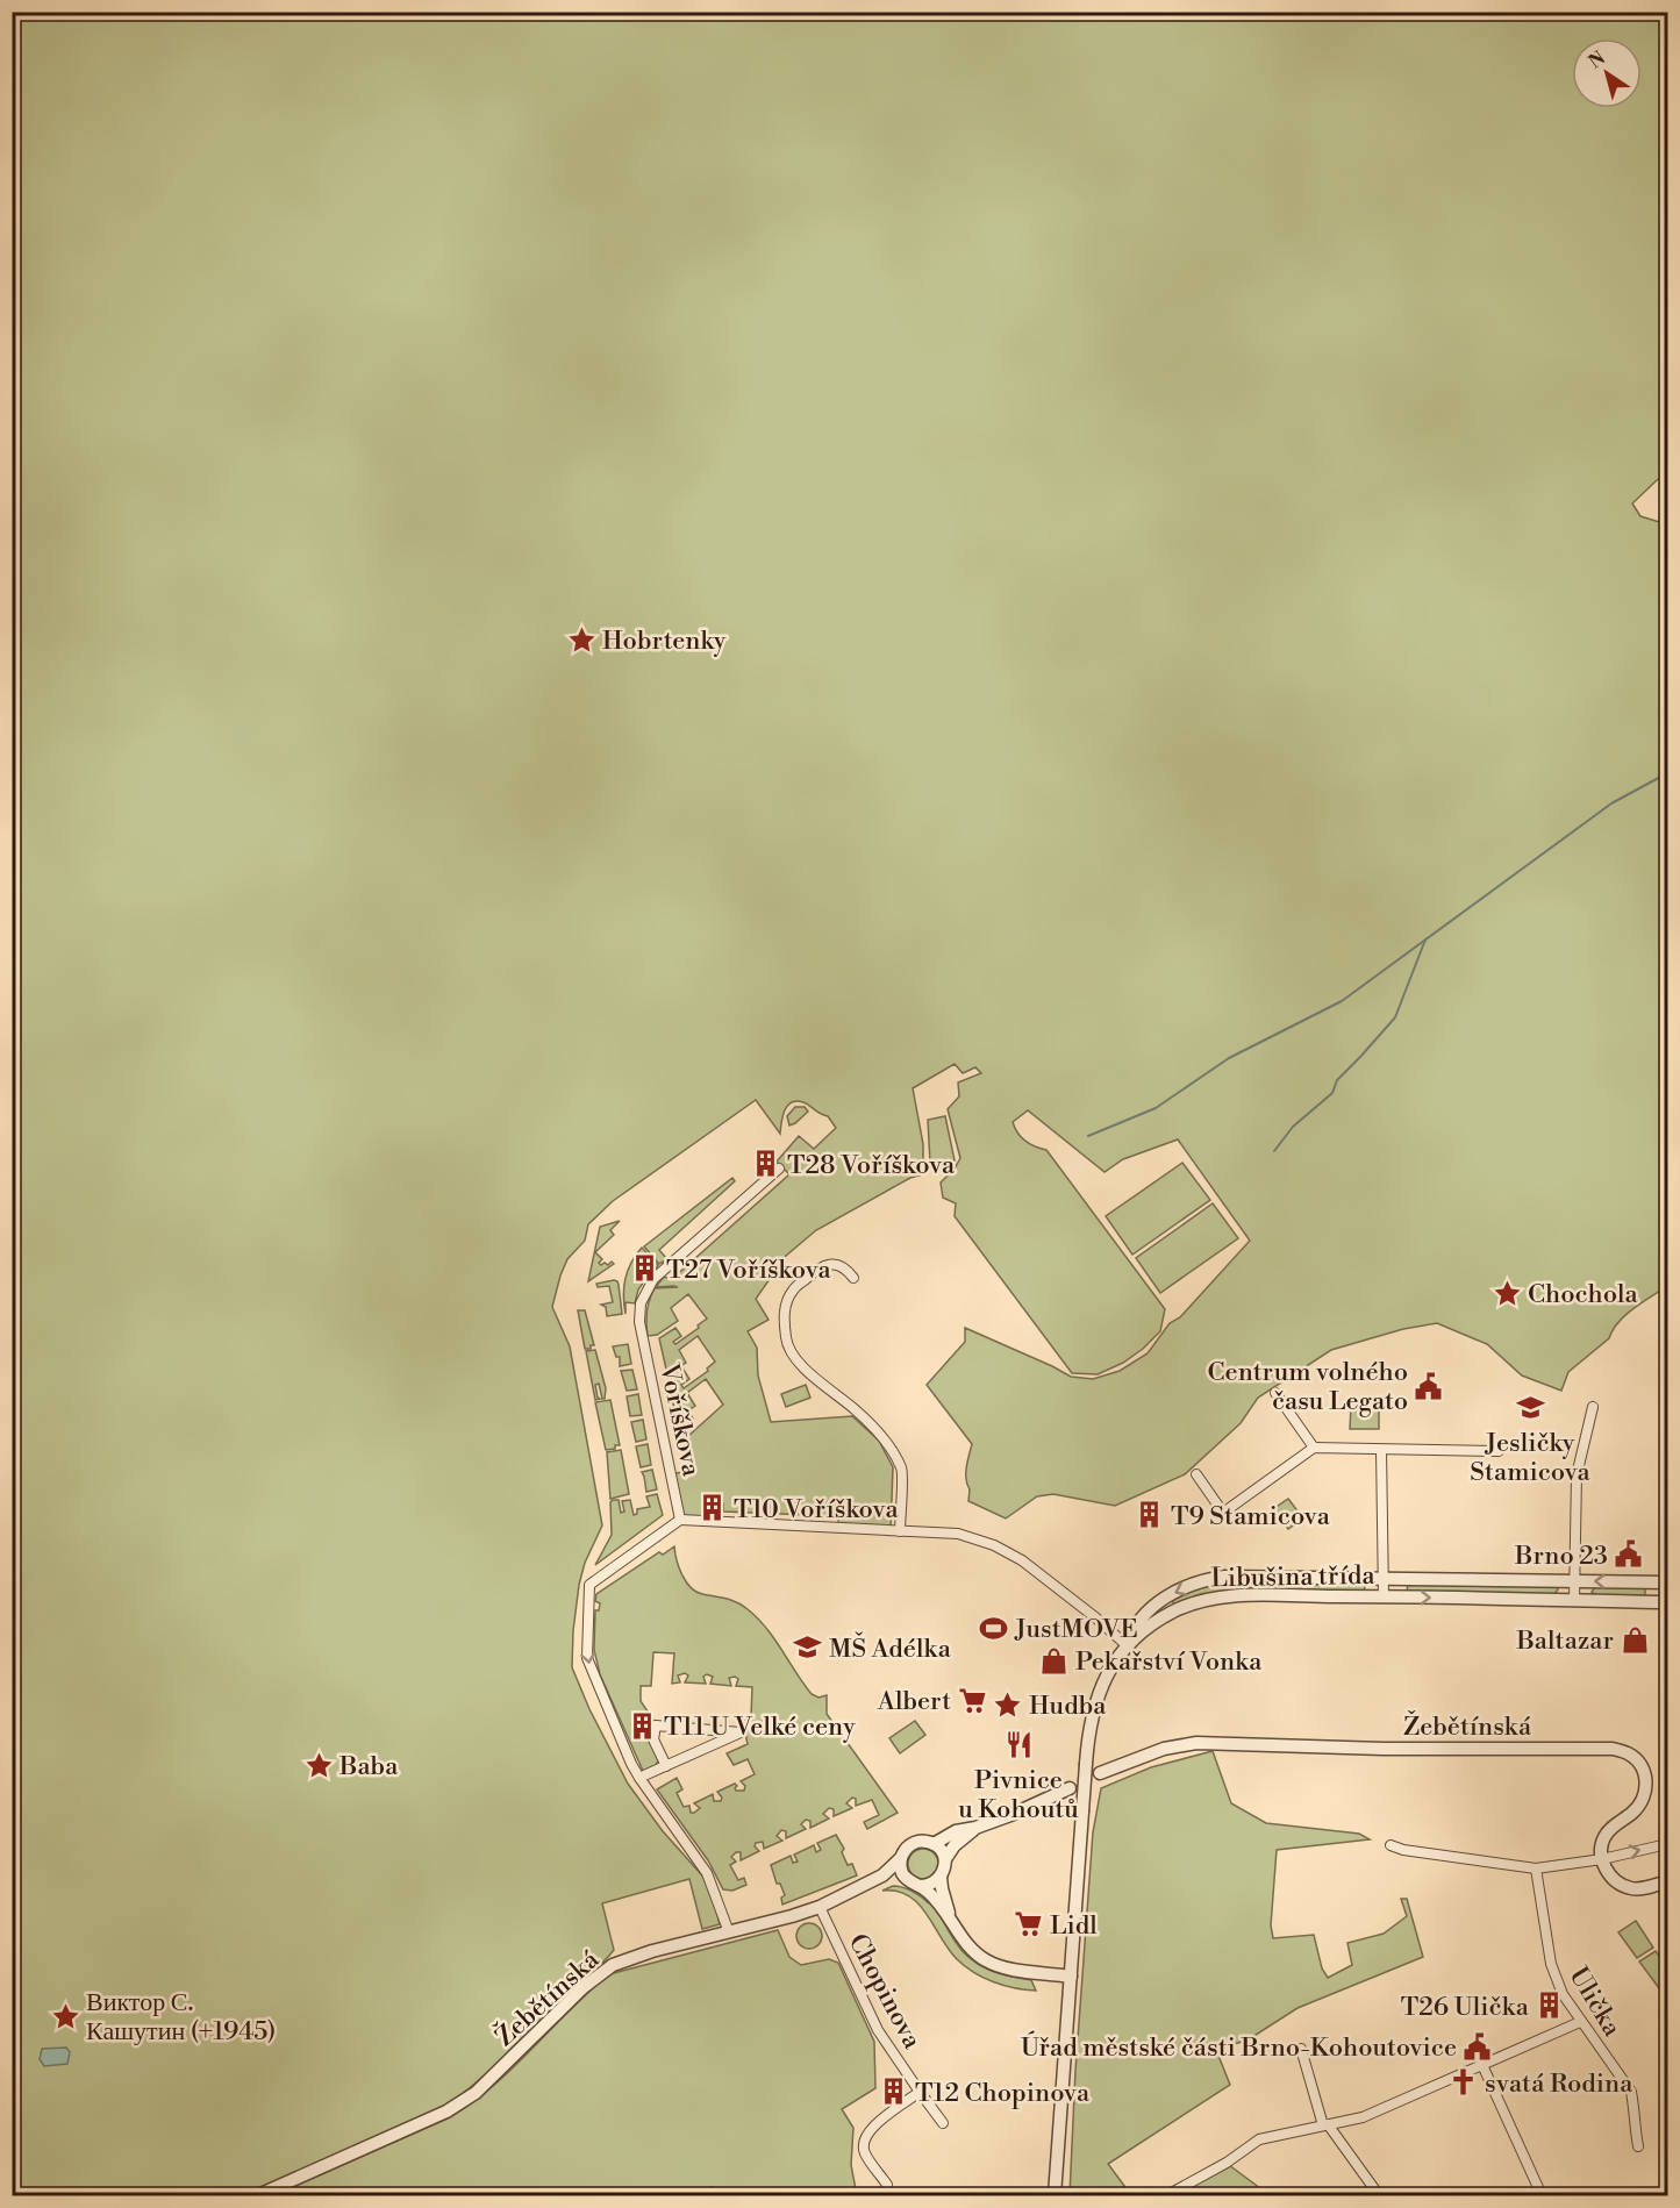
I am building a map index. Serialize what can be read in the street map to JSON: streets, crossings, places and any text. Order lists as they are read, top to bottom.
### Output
{
  "streets": {
    "street": [
      "Voříškova",
      "Libušina třída",
      "Žebětínská",
      "Chopinova",
      "Ulička"
    ]
  },
  "crossings": [
    ["Žebětínská", "Chopinova"]
  ],
  "places": {
    "place": [
      "Hobrtenky",
      "Chochola",
      "Hudba",
      "Baba",
      "Виктор С. Кашутин (+1945)"
    ],
    "building": [
      "T28 Voříškova",
      "T27 Voříškova",
      "T10 Voříškova",
      "T9 Stamicova",
      "T11 U Velké ceny",
      "T26 Ulička",
      "T12 Chopinova"
    ],
    "public building": ["Centrum volného času Legato", "Brno 23", "Úřad městské části Brno-Kohoutovice"],
    "school or university": ["Jesličky Stamicova", "MŠ Adélka"],
    "sports": ["JustMOVE"],
    "shop": ["Baltazar", "Pekařství Vonka"],
    "supermarket": ["Albert", "Lidl"],
    "restaurant": ["Pivnice u Kohoutů"],
    "church": ["svatá Rodina"]
  },
  "north": "top left"
}
